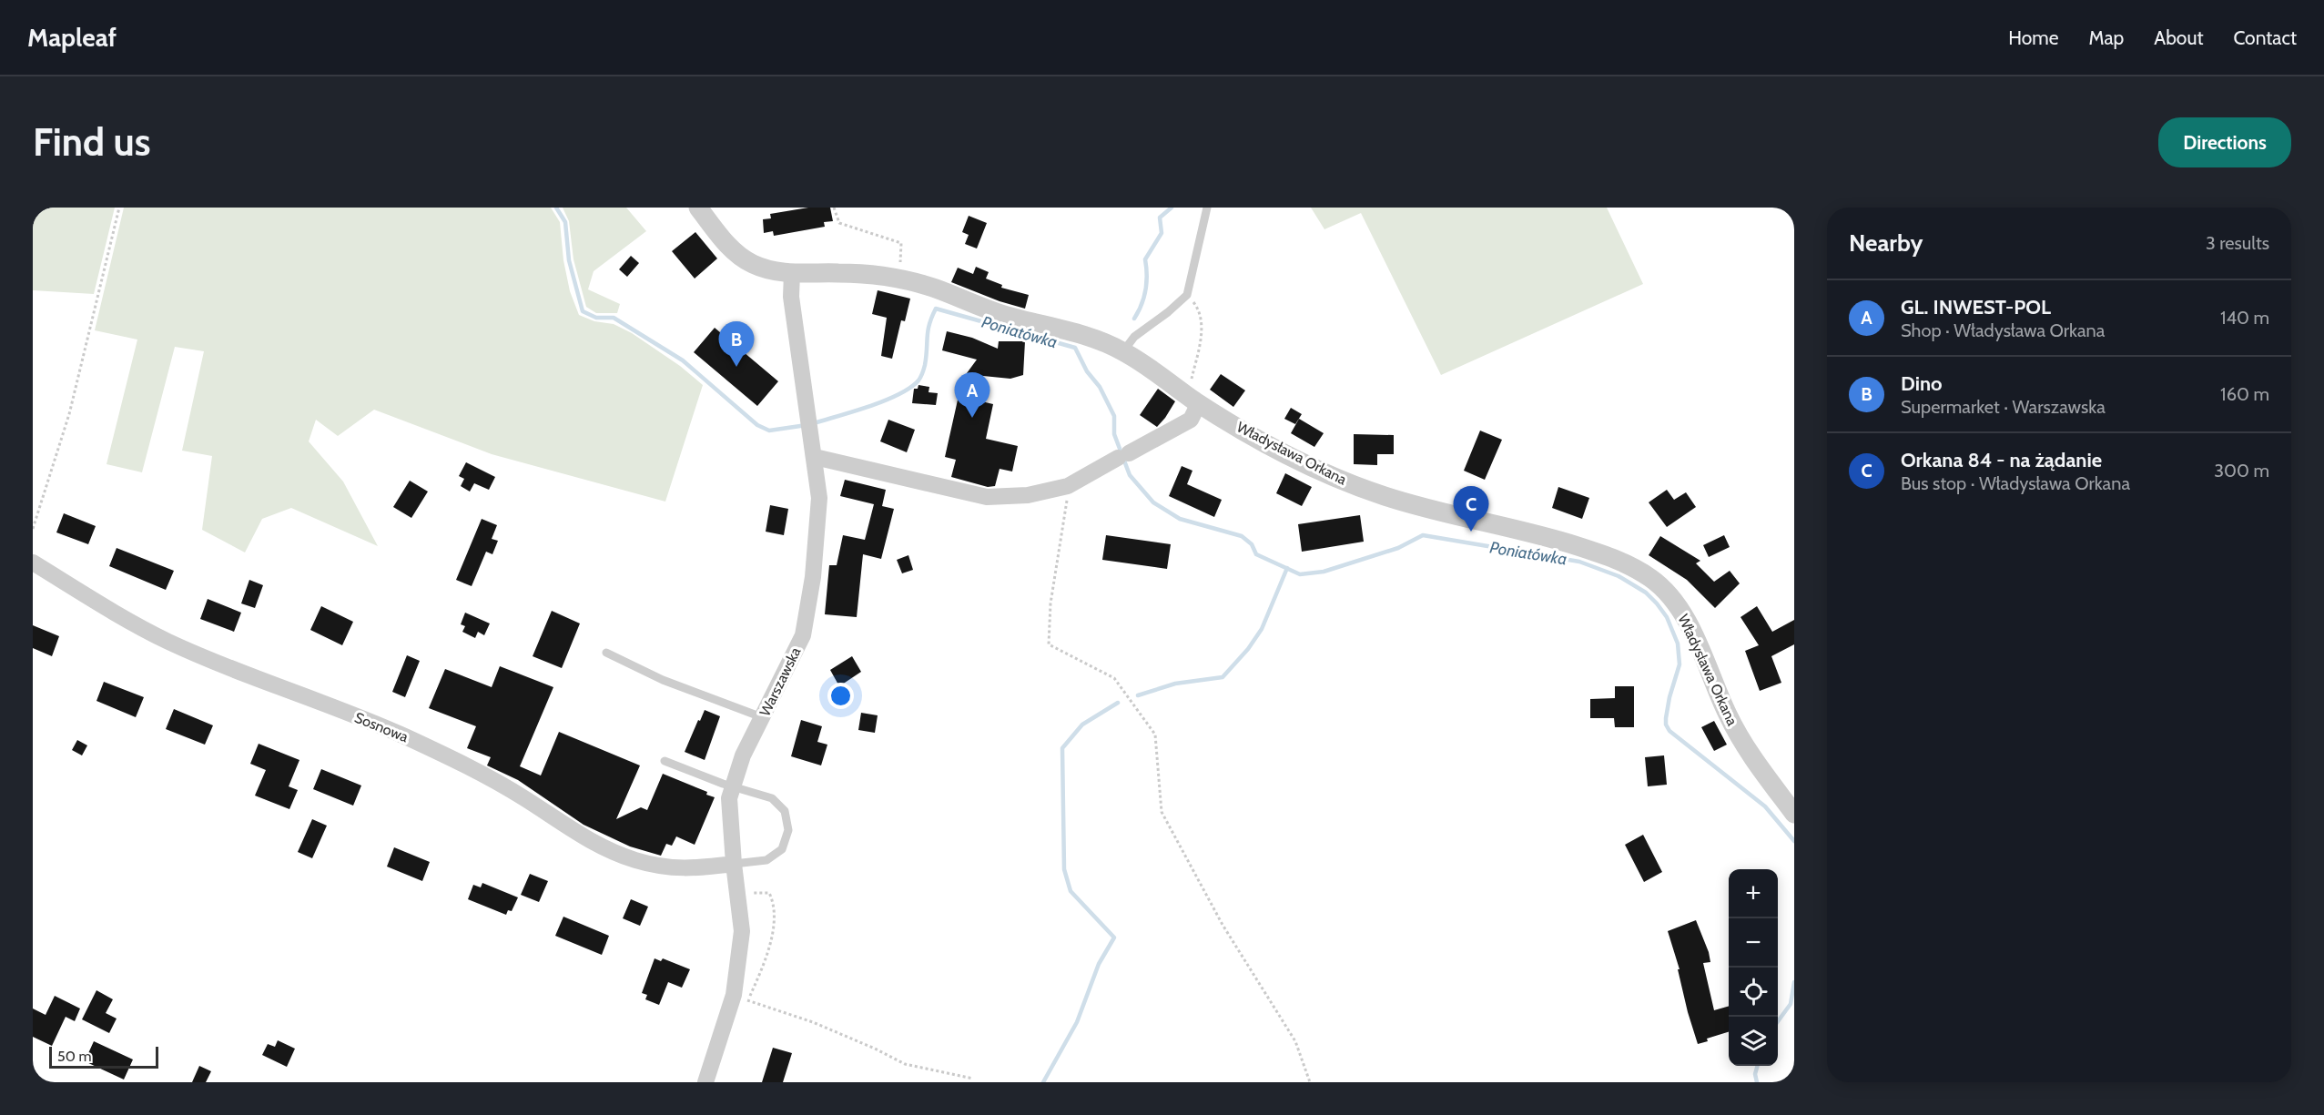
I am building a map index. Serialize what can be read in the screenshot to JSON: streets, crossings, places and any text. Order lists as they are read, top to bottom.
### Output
{
  "streets": {
    "street": ["Władysława Orkana", "Warszawska", "Sosnowa"]
  },
  "crossings": [
    ["Władysława Orkana", "Warszawska"],
    ["Warszawska", "Sosnowa"]
  ],
  "water": ["Poniatówka"],
  "scale_bar": "50 m",
  "page": {
    "header": "Mapleaf",
    "nav": [
      "Home",
      "Map",
      "About",
      "Contact"
    ],
    "buttons": "Directions",
    "title": "Find us",
    "heading": ["Nearby", "3 results"],
    "list": [
      {
        "mark": "A",
        "name": "GL. INWEST-POL",
        "note": "Shop · Władysława Orkana",
        "value": "140 m"
      },
      {
        "mark": "B",
        "name": "Dino",
        "note": "Supermarket · Warszawska",
        "value": "160 m"
      },
      {
        "mark": "C",
        "name": "Orkana 84 - na żądanie",
        "note": "Bus stop · Władysława Orkana",
        "value": "300 m"
      }
    ],
    "pins": ["B", "A", "C"],
    "map_buttons": ["+", "−"],
    "scale": "50 m"
  }
}
